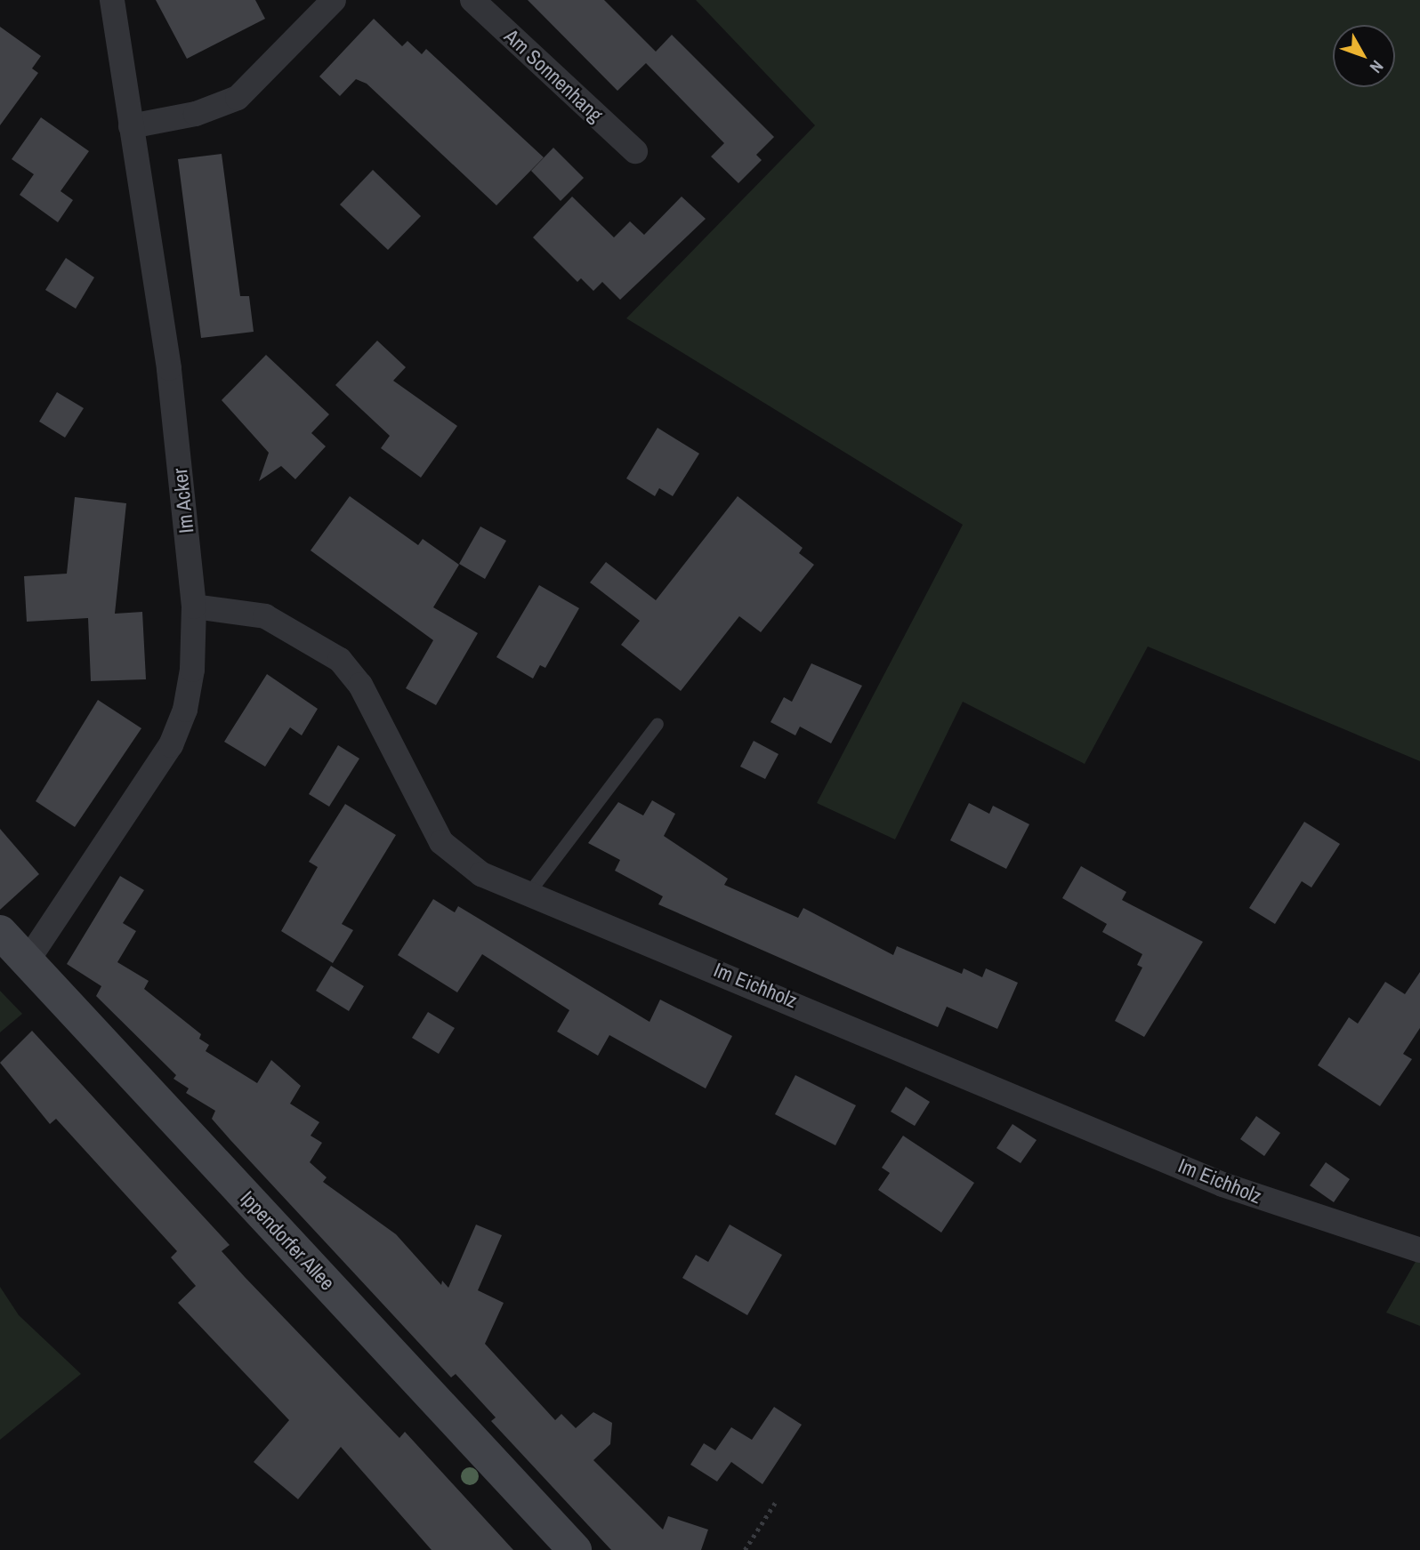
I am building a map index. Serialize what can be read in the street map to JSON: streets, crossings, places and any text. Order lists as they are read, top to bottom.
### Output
{
  "streets": {
    "street": [
      "Am Sonnenhang",
      "Im Acker",
      "Im Eichholz",
      "Ippendorfer Allee"
    ]
  },
  "crossings": [
    ["Im Acker", "Im Eichholz"],
    ["Im Acker", "Ippendorfer Allee"]
  ],
  "north": "bottom right"
}
